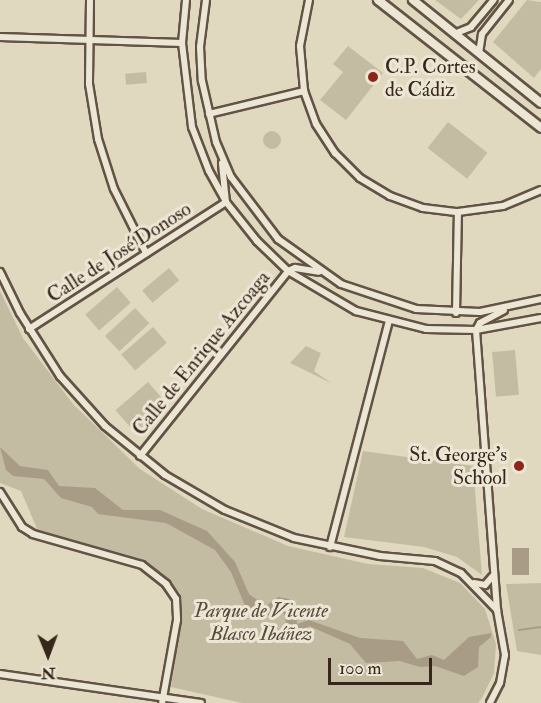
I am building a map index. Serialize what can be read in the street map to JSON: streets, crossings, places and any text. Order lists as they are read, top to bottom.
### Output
{
  "streets": {
    "street": ["Calle de José Donoso", "Calle de Enrique Azcoaga"]
  },
  "parks": ["Parque de Vicente Blasco Ibáñez"],
  "places": ["C.P. Cortes de Cádiz", "St. George's School"],
  "scale_bar": "100 m",
  "north": "bottom"
}
